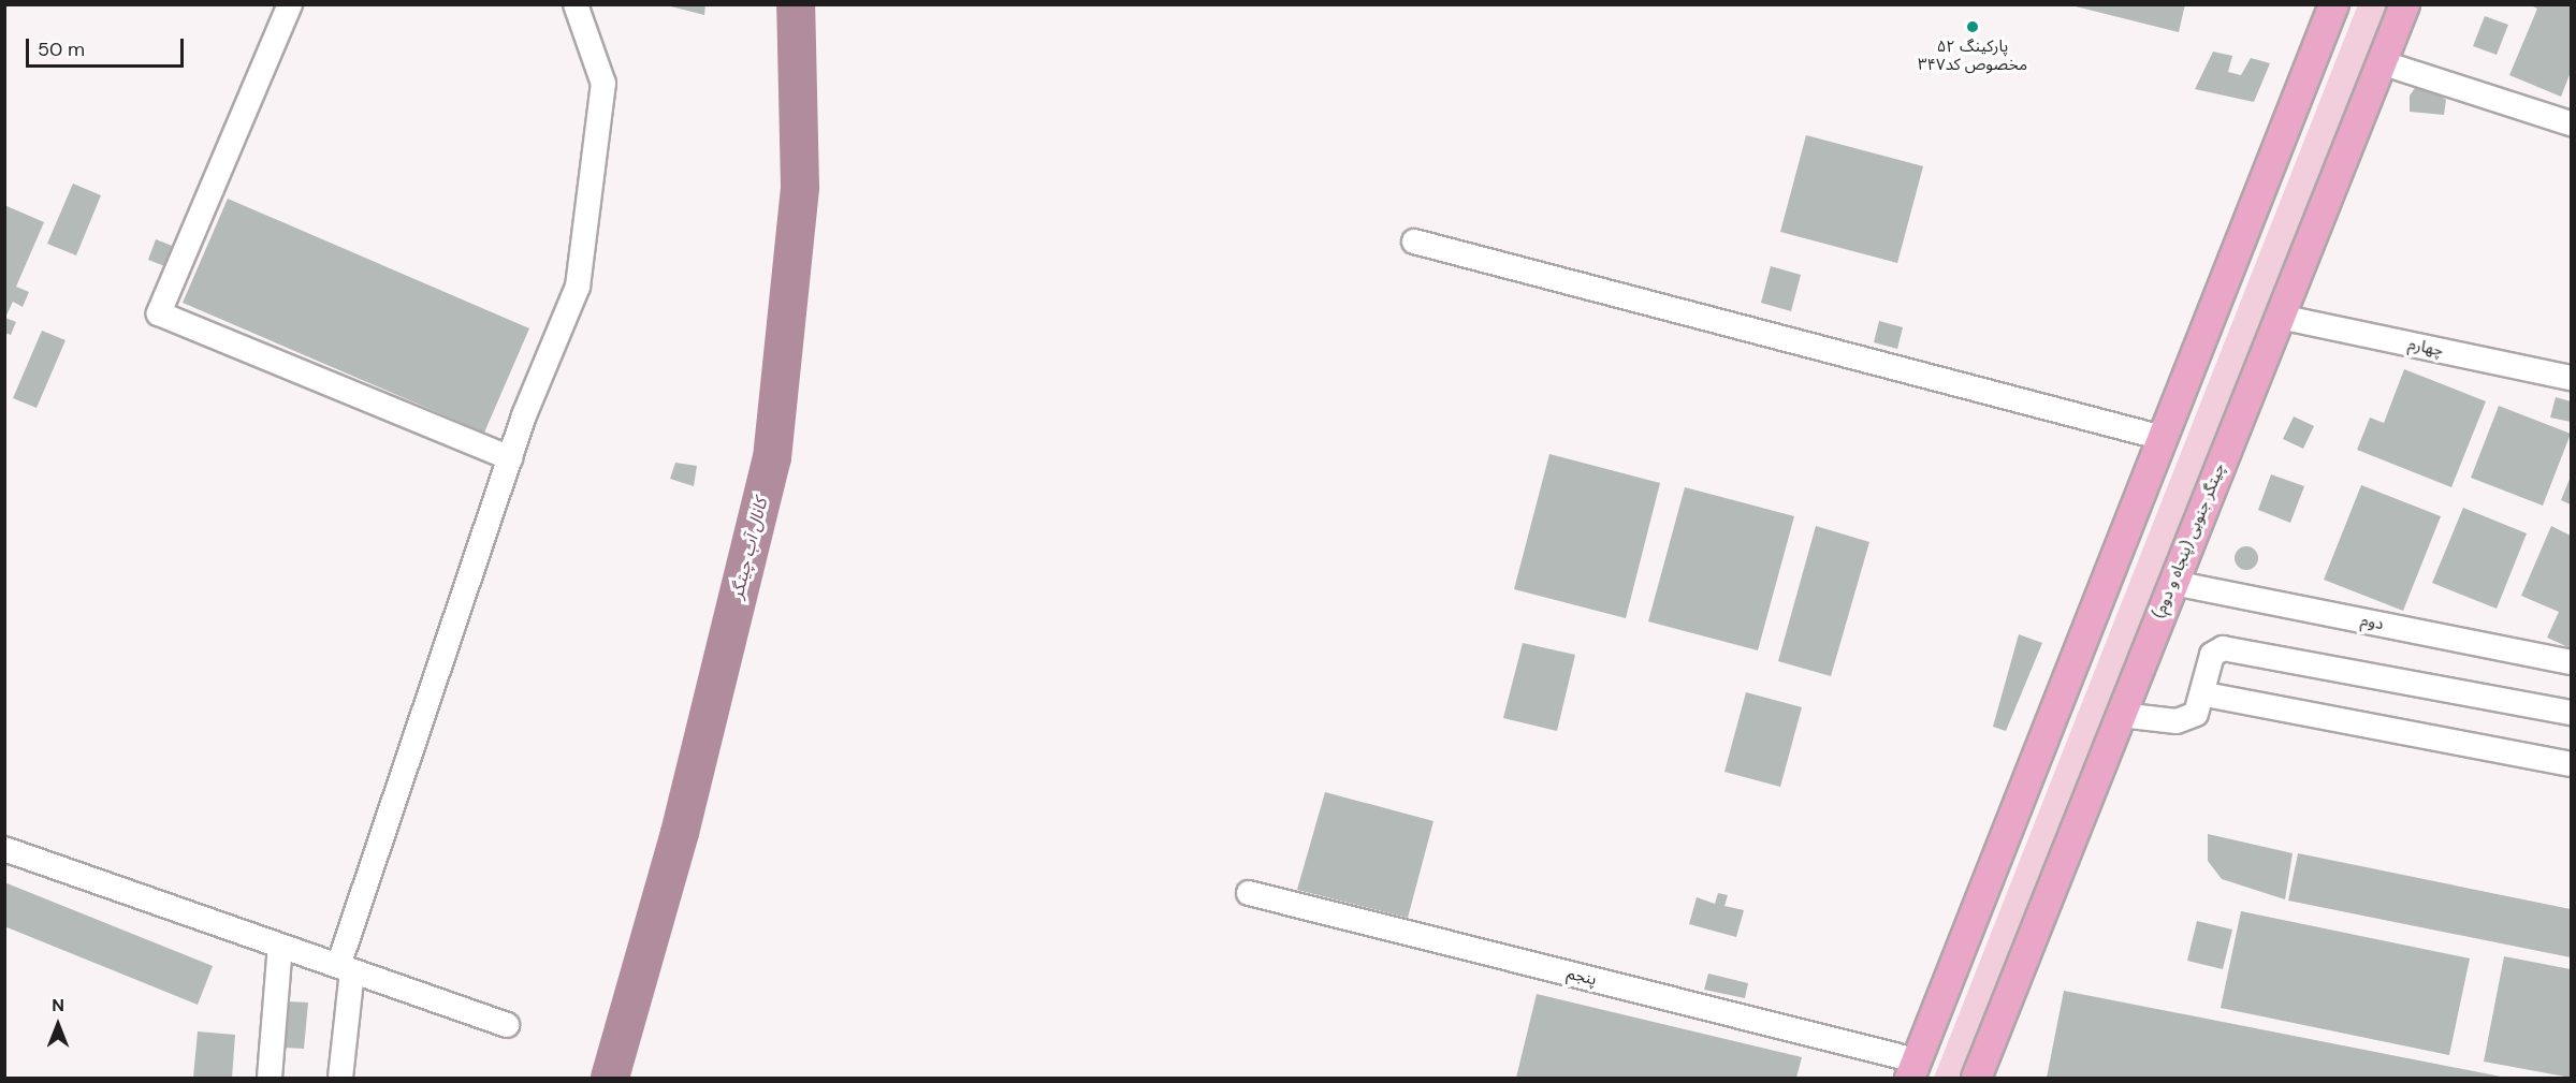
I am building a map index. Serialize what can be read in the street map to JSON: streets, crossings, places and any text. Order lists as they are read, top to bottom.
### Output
{
  "streets": {
    "main road": ["چیتگر جنوبی (پنجاه و دوم)"],
    "lane": ["چهارم", "دوم", "پنجم"]
  },
  "crossings": [
    ["چهارم", "چیتگر جنوبی (پنجاه و دوم)"],
    ["چیتگر جنوبی (پنجاه و دوم)", "دوم"]
  ],
  "water": ["کانال آب چیتگر"],
  "places": ["پارکینگ ۵۲ مخصوص کد۳۴۷"],
  "scale_bar": "50 m",
  "north": "top"
}
